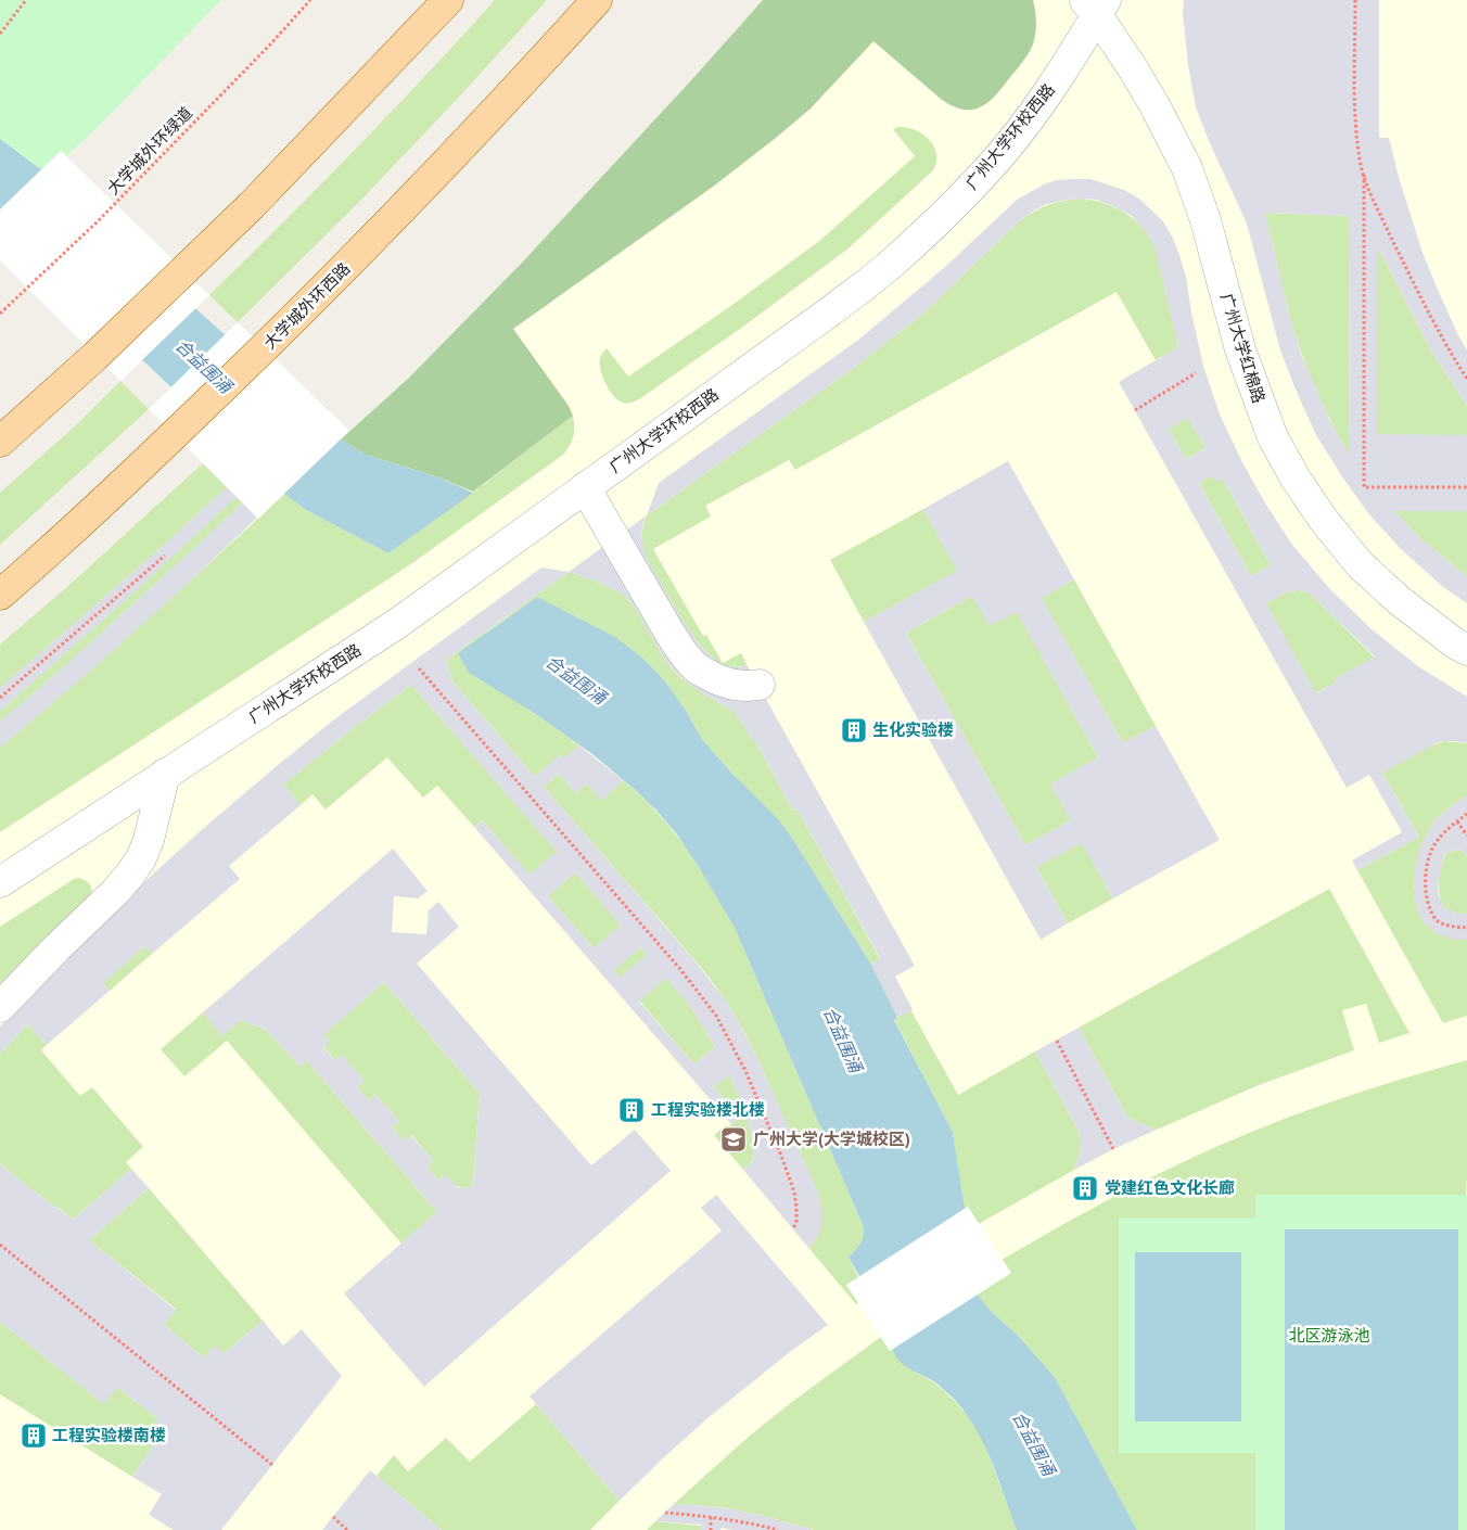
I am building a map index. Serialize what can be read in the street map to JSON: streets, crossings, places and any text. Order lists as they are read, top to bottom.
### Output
{
  "streets": {
    "main road": ["大学城外环西路"],
    "lane": ["广州大学环校西路", "广州大学红棉路"],
    "path": ["大学城外环绿道"]
  },
  "crossings": [
    ["广州大学环校西路", "广州大学红棉路"]
  ],
  "water": ["合益围涌"],
  "parks": ["北区游泳池"],
  "places": {
    "building": [
      "生化实验楼",
      "工程实验楼北楼",
      "党建红色文化长廊",
      "工程实验楼南楼"
    ],
    "school or university": ["广州大学(大学城校区)"]
  }
}
